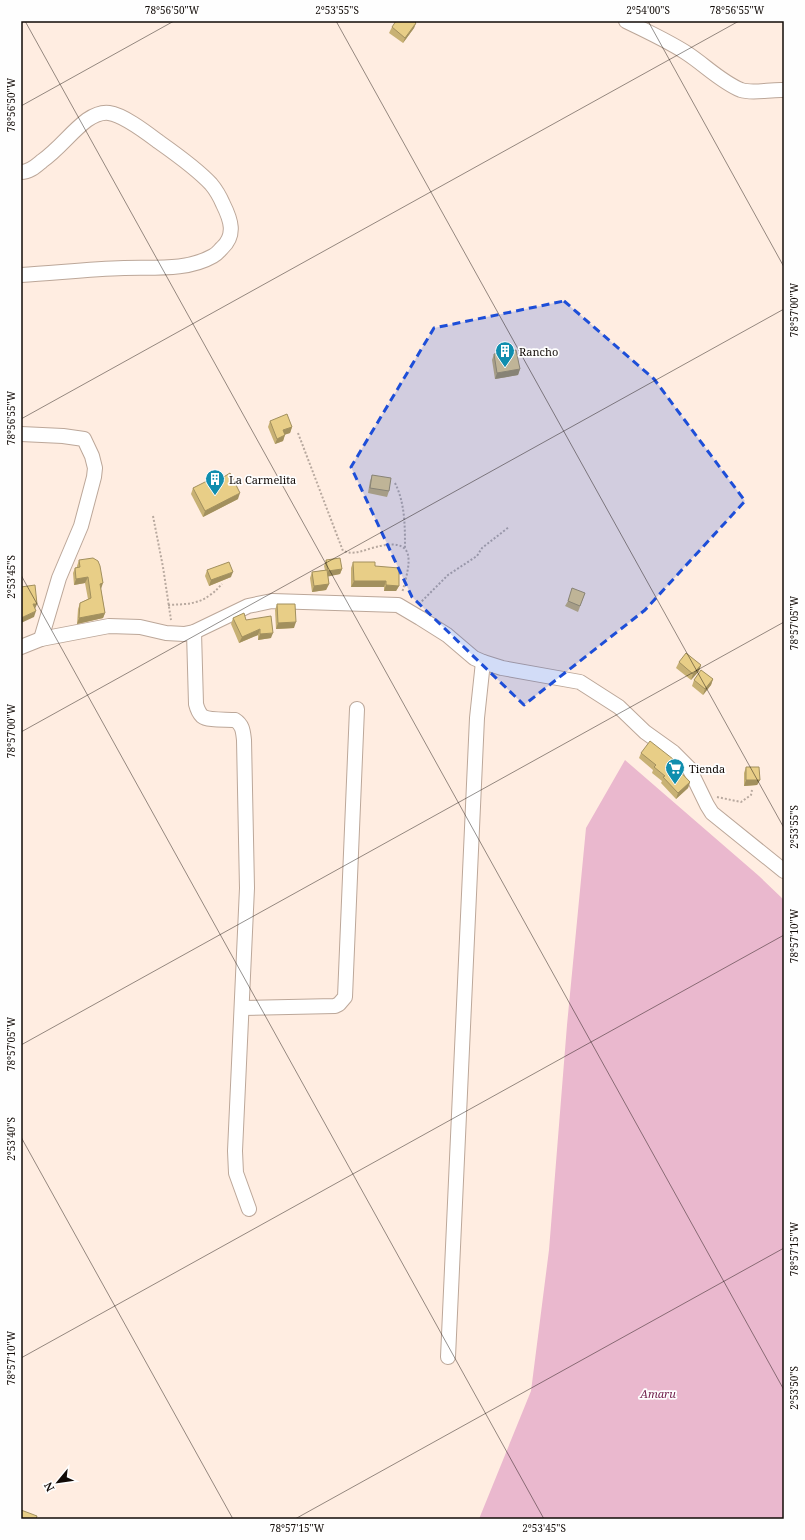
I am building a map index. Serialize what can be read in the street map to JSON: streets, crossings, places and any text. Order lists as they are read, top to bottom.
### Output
{
  "parks": ["Amaru"],
  "places": {
    "building": ["Rancho", "La Carmelita"],
    "supermarket": ["Tienda"]
  },
  "north": "bottom left",
  "coordinates": [
    "78°56'50\"W",
    "2°53'55\"S",
    "2°54'00\"S",
    "78°56'55\"W",
    "78°57'00\"W",
    "2°53'45\"S",
    "78°57'05\"W",
    "78°57'10\"W",
    "2°53'40\"S",
    "78°57'15\"W",
    "2°53'50\"S"
  ]
}
